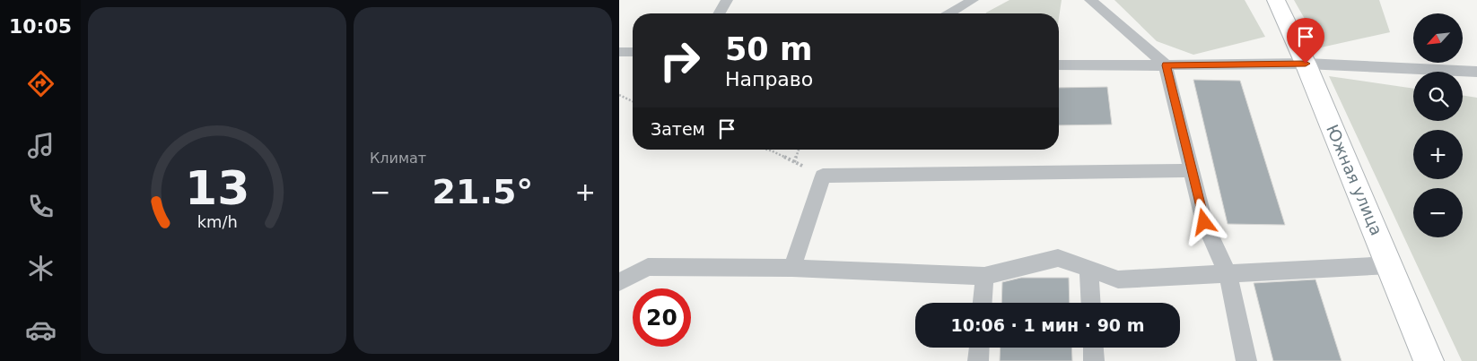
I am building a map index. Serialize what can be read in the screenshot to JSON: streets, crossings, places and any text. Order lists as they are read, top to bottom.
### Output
{
  "streets": {
    "street": ["Южная улица"]
  },
  "north": "bottom left",
  "page": {
    "tabs": "10:05",
    "tile": "Климат",
    "map_buttons": ["+", "−"],
    "turn": ["50 m", "Направо"],
    "then": "Затем",
    "heat": ["−", "21.5°", "+"],
    "limit": "20",
    "trip": "10:06 · 1 мин · 90 m",
    "gauge": ["13", "km/h"]
  }
}
